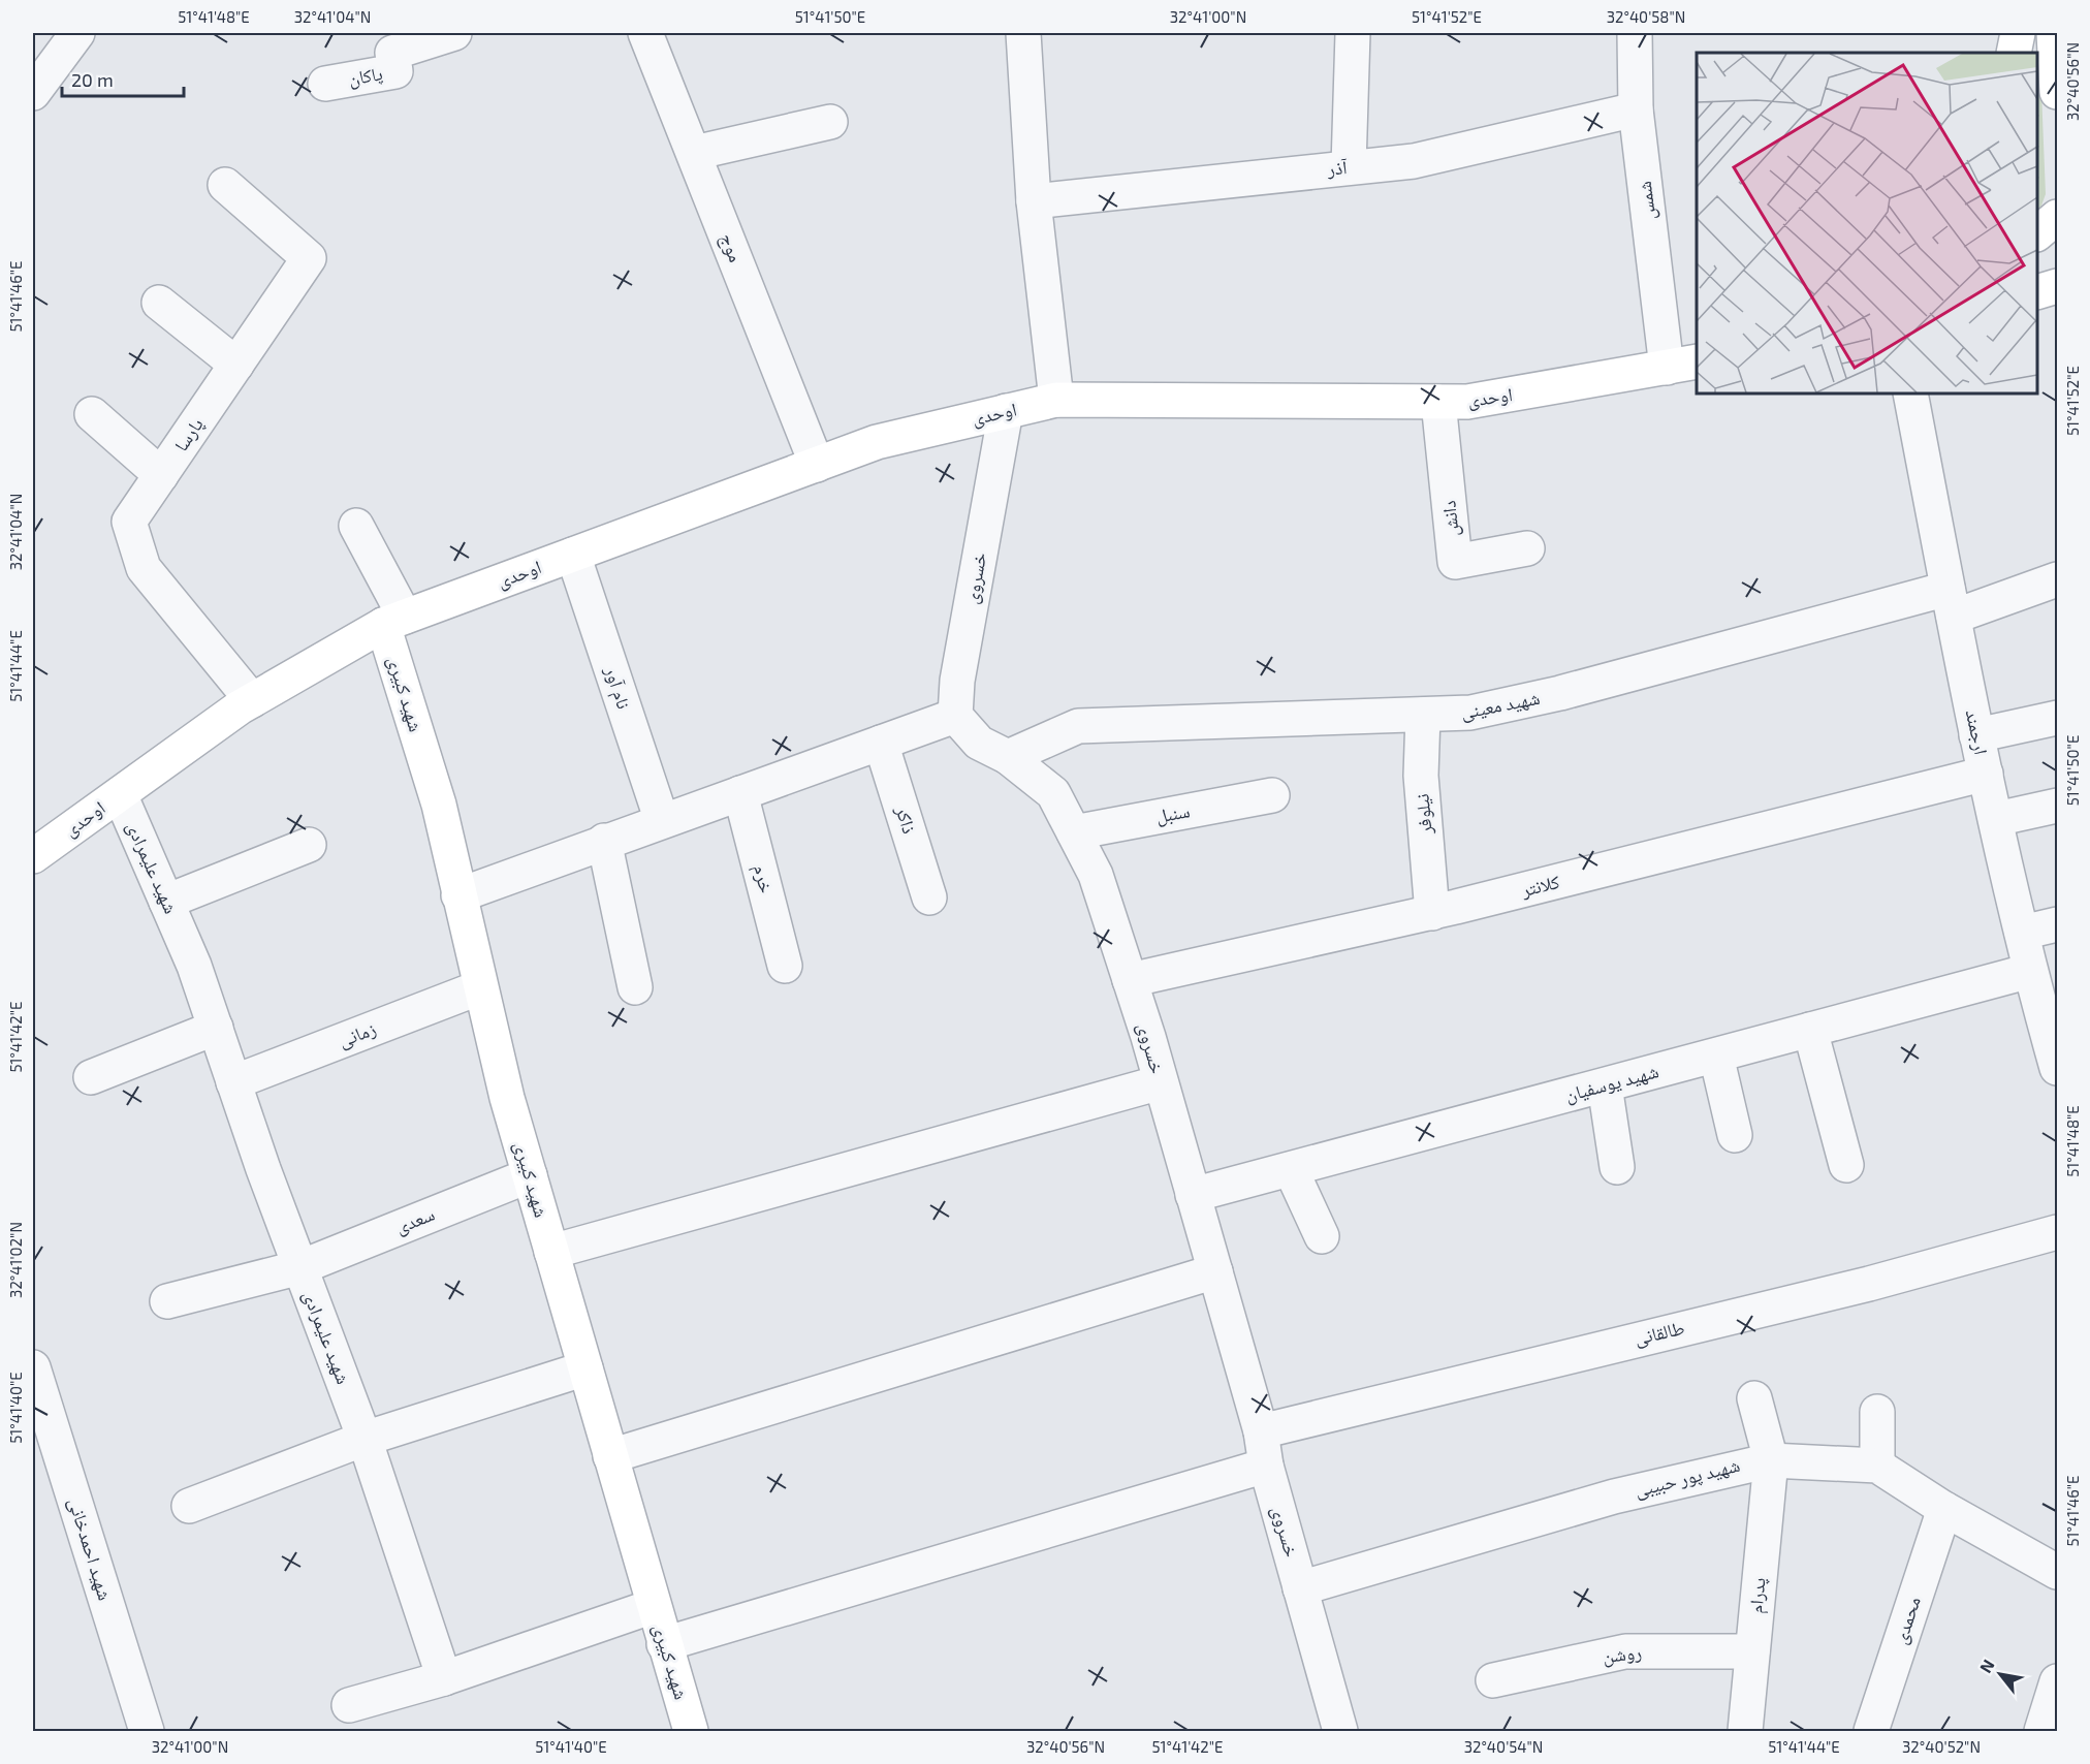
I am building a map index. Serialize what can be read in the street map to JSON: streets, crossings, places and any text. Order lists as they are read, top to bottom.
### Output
{
  "streets": {
    "main road": ["اوحدی", "شهید کبیری"],
    "street": [
      "پاکان",
      "آذر",
      "شمس",
      "موج",
      "پارسا",
      "دانش",
      "خسروی",
      "نام آور",
      "شهید معینی",
      "ارجمند",
      "سنبل",
      "نیلوفر",
      "ذاکر",
      "شهید علیمرادی",
      "خرم",
      "کلانتر",
      "زمانی",
      "شهید یوسفیان",
      "سعدی",
      "طالقانی",
      "شهید پور حبیبی",
      "شهید احمدخانی",
      "پدرام",
      "محمدی",
      "روشن"
    ]
  },
  "crossings": [
    ["آذر", "شمس"],
    ["شمس", "اوحدی"],
    ["موج", "اوحدی"],
    ["اوحدی", "پارسا"],
    ["اوحدی", "دانش"],
    ["اوحدی", "خسروی"],
    ["اوحدی", "نام آور"],
    ["اوحدی", "شهید کبیری"],
    ["اوحدی", "شهید علیمرادی"],
    ["خسروی", "شهید معینی"],
    ["خسروی", "سنبل"],
    ["خسروی", "کلانتر"],
    ["خسروی", "شهید یوسفیان"],
    ["خسروی", "طالقانی"],
    ["خسروی", "شهید پور حبیبی"],
    ["شهید کبیری", "زمانی"],
    ["شهید کبیری", "سعدی"],
    ["شهید معینی", "ارجمند"],
    ["شهید معینی", "نیلوفر"],
    ["ارجمند", "کلانتر"],
    ["ارجمند", "شهید یوسفیان"],
    ["نیلوفر", "کلانتر"],
    ["شهید علیمرادی", "زمانی"],
    ["شهید علیمرادی", "سعدی"],
    ["شهید پور حبیبی", "پدرام"],
    ["پدرام", "روشن"]
  ],
  "scale_bar": "20 m",
  "north": "top left",
  "coordinates": [
    "51°41'48\"E",
    "32°41'04\"N",
    "51°41'50\"E",
    "32°41'00\"N",
    "51°41'52\"E",
    "32°40'58\"N",
    "32°40'56\"N",
    "51°41'46\"E",
    "51°41'44\"E",
    "51°41'42\"E",
    "32°41'02\"N",
    "51°41'40\"E",
    "32°40'54\"N",
    "32°40'52\"N"
  ]
}
